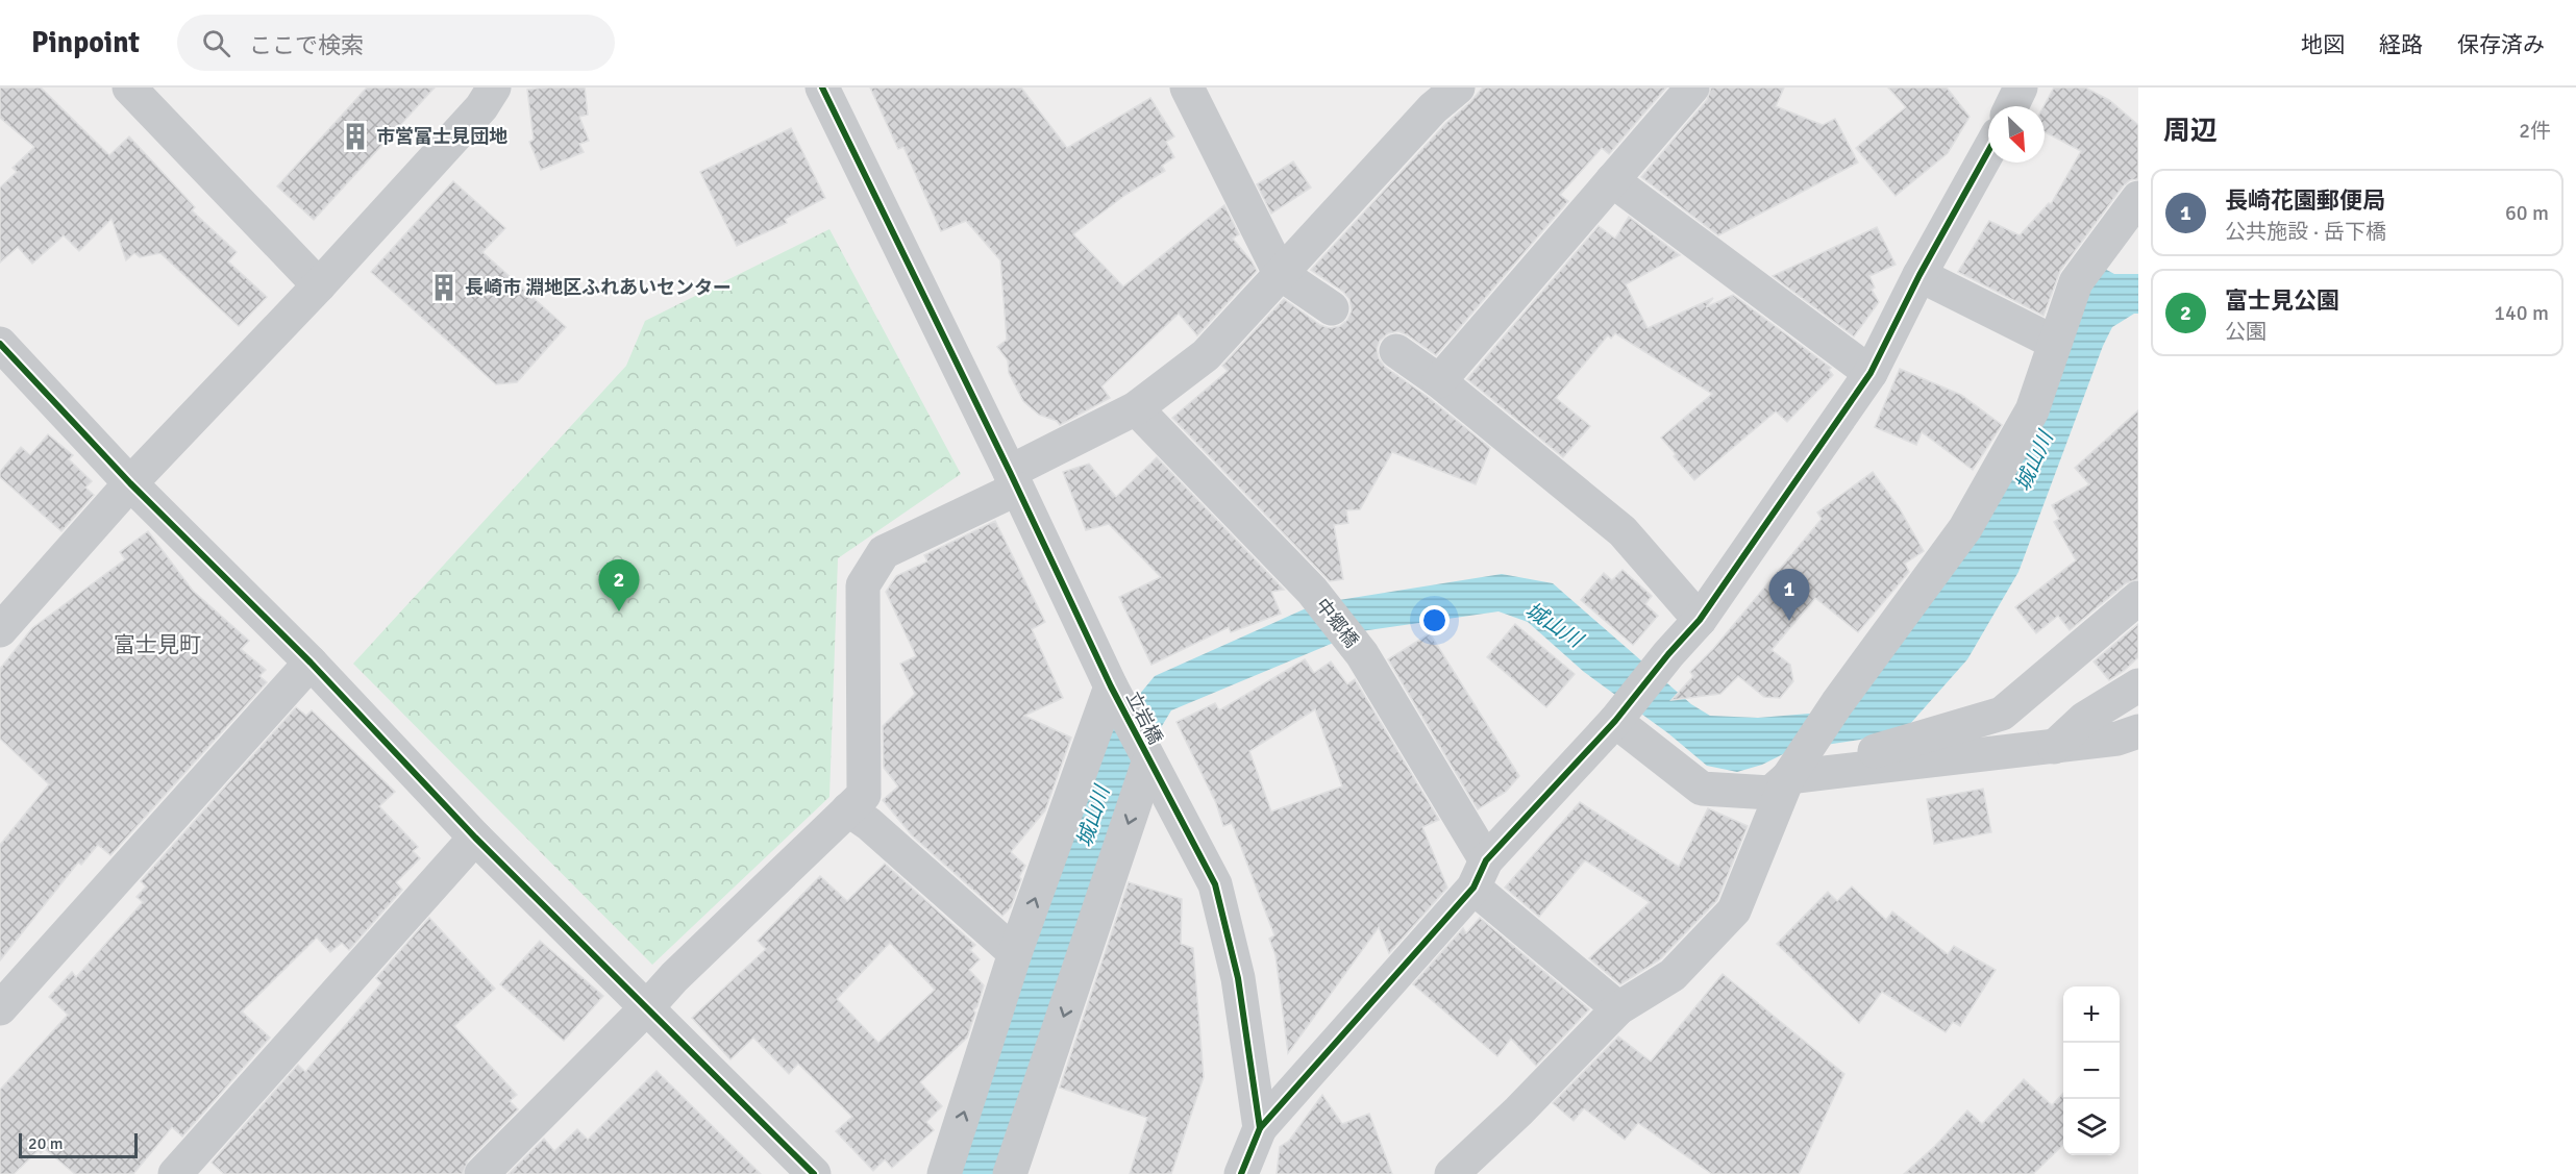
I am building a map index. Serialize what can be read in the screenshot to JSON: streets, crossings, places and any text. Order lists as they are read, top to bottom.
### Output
{
  "streets": {
    "street": ["中郷橋", "立岩橋"]
  },
  "districts": ["富士見町"],
  "water": ["城山川"],
  "places": {
    "building": ["市営富士見団地", "長崎市 淵地区ふれあいセンター"]
  },
  "scale_bar": "20 m",
  "north": "bottom right",
  "page": {
    "header": "Pinpoint",
    "search": "ここで検索",
    "nav": ["地図", "経路", "保存済み"],
    "heading": ["周辺", "2件"],
    "list": [
      {
        "mark": "1",
        "name": "長崎花園郵便局",
        "note": "公共施設 · 岳下橋",
        "value": "60 m"
      },
      {
        "mark": "2",
        "name": "富士見公園",
        "note": "公園",
        "value": "140 m"
      }
    ],
    "pins": ["2", "1"],
    "map_buttons": ["+", "−"],
    "scale": "20 m"
  }
}
